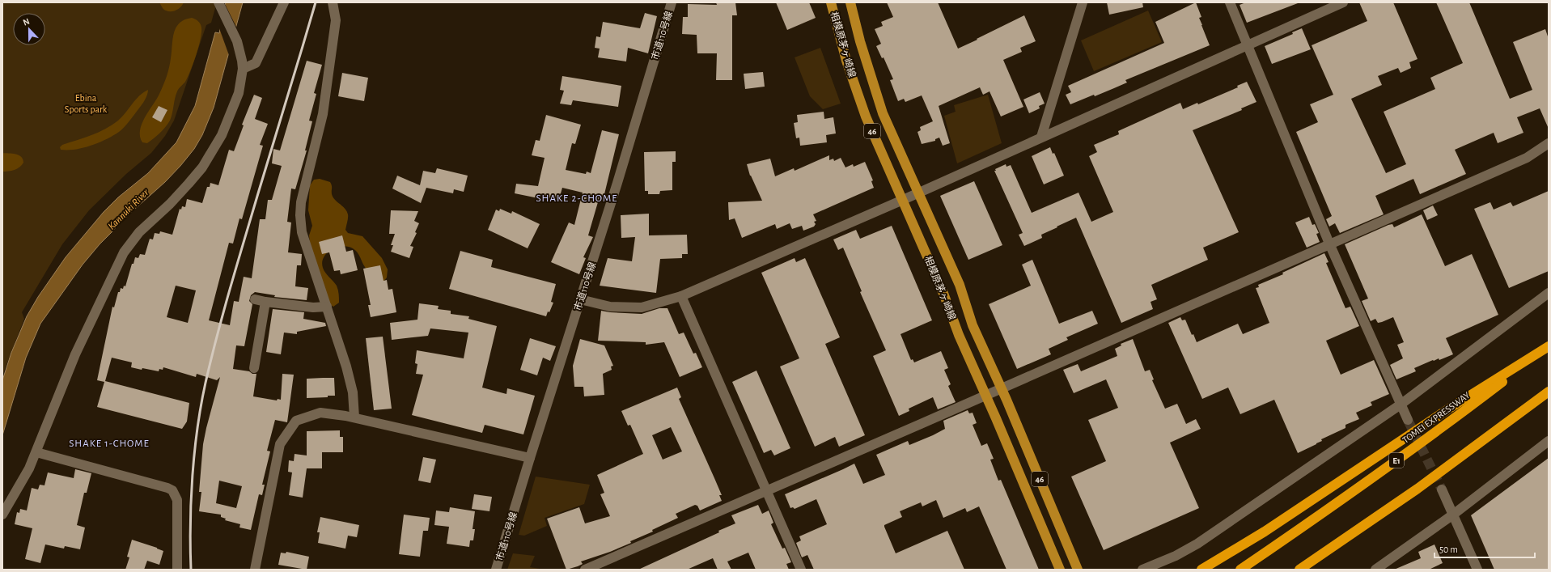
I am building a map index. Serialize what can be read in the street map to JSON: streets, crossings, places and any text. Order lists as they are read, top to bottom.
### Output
{
  "streets": {
    "highway": ["TOMEI EXPRESSWAY", "E1"],
    "main road": ["相模原茅ヶ崎線", "46"],
    "street": ["市道110号線"]
  },
  "districts": ["SHAKE 2-CHOME", "SHAKE 1-CHOME"],
  "water": ["Kannuki River"],
  "parks": ["Ebina Sports park"],
  "scale_bar": "50 m",
  "north": "top"
}
